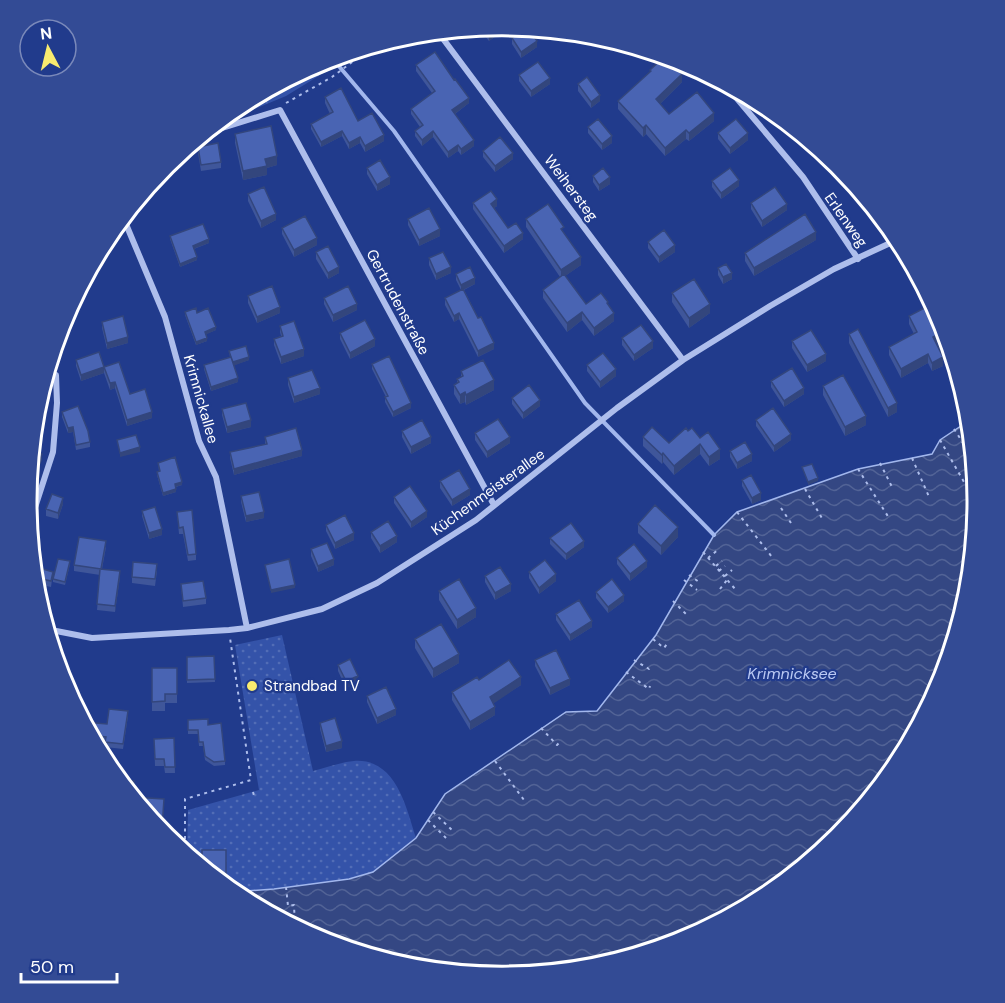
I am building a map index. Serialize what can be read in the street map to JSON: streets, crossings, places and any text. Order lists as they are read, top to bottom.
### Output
{
  "streets": {
    "street": [
      "Weihersteg",
      "Erlenweg",
      "Gertrudenstraße",
      "Krimnickallee",
      "Küchenmeisterallee"
    ]
  },
  "crossings": [
    ["Weihersteg", "Küchenmeisterallee"],
    ["Erlenweg", "Küchenmeisterallee"],
    ["Gertrudenstraße", "Küchenmeisterallee"],
    ["Krimnickallee", "Küchenmeisterallee"]
  ],
  "water": ["Krimnicksee"],
  "places": ["Strandbad TV"],
  "scale_bar": "50 m",
  "north": "top"
}
